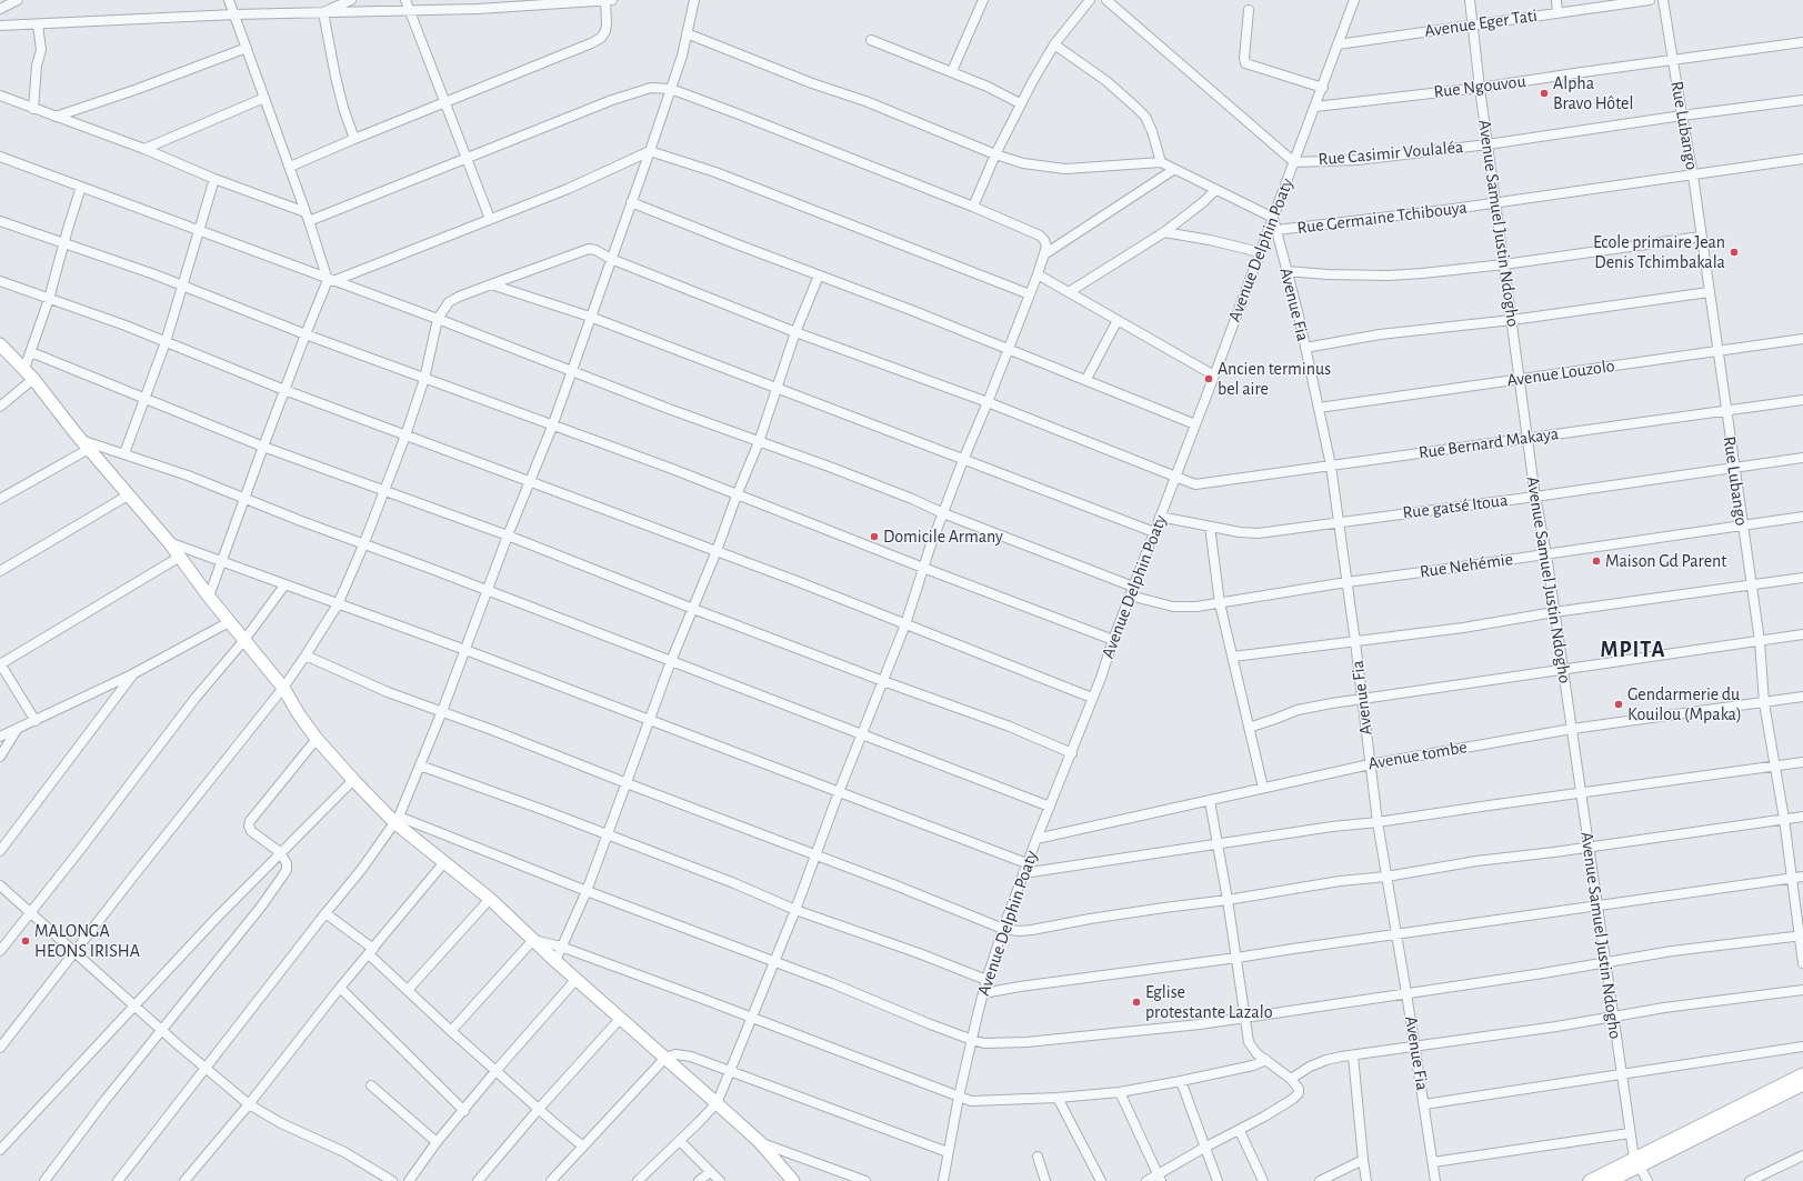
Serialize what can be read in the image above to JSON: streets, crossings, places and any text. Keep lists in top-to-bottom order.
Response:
{
  "streets": {
    "street": [
      "Avenue Eger Tati",
      "Rue Ngouvou",
      "Rue Lubango",
      "Rue Casimir Voulaléa",
      "Rue Germaine Tchibouya",
      "Avenue Samuel Justin Ndogho",
      "Avenue Delphin Poaty",
      "Avenue Fia",
      "Avenue Louzolo",
      "Rue Bernard Makaya",
      "Rue gatsé Itoua",
      "Rue Nehémie",
      "Avenue tombe"
    ]
  },
  "crossings": [
    ["Avenue Eger Tati", "Avenue Samuel Justin Ndogho"],
    ["Avenue Eger Tati", "Avenue Delphin Poaty"],
    ["Rue Ngouvou", "Rue Lubango"],
    ["Rue Ngouvou", "Avenue Samuel Justin Ndogho"],
    ["Rue Ngouvou", "Avenue Delphin Poaty"],
    ["Rue Lubango", "Rue Casimir Voulaléa"],
    ["Rue Lubango", "Rue Germaine Tchibouya"],
    ["Rue Lubango", "Avenue Louzolo"],
    ["Rue Lubango", "Rue Bernard Makaya"],
    ["Rue Lubango", "Rue gatsé Itoua"],
    ["Rue Lubango", "Rue Nehémie"],
    ["Rue Lubango", "Avenue tombe"],
    ["Rue Casimir Voulaléa", "Avenue Samuel Justin Ndogho"],
    ["Rue Casimir Voulaléa", "Avenue Delphin Poaty"],
    ["Rue Germaine Tchibouya", "Avenue Samuel Justin Ndogho"],
    ["Rue Germaine Tchibouya", "Avenue Fia"],
    ["Avenue Samuel Justin Ndogho", "Avenue Louzolo"],
    ["Avenue Samuel Justin Ndogho", "Rue Bernard Makaya"],
    ["Avenue Samuel Justin Ndogho", "Rue gatsé Itoua"],
    ["Avenue Samuel Justin Ndogho", "Rue Nehémie"],
    ["Avenue Samuel Justin Ndogho", "Avenue tombe"],
    ["Avenue Delphin Poaty", "Avenue Fia"],
    ["Avenue Delphin Poaty", "Rue Bernard Makaya"],
    ["Avenue Delphin Poaty", "Rue gatsé Itoua"],
    ["Avenue Delphin Poaty", "Rue Nehémie"],
    ["Avenue Delphin Poaty", "Avenue tombe"],
    ["Avenue Fia", "Avenue Louzolo"],
    ["Avenue Fia", "Rue Bernard Makaya"],
    ["Avenue Fia", "Rue gatsé Itoua"],
    ["Avenue Fia", "Rue Nehémie"],
    ["Avenue Fia", "Avenue tombe"]
  ],
  "districts": ["MPITA"],
  "places": [
    "Alpha Bravo Hôtel",
    "Ecole primaire Jean Denis Tchimbakala",
    "Ancien terminus bel aire",
    "Domicile Armany",
    "Maison Gd Parent",
    "Gendarmerie du Kouilou (Mpaka)",
    "MALONGA HEONS IRISHA",
    "Eglise protestante Lazalo"
  ]
}
